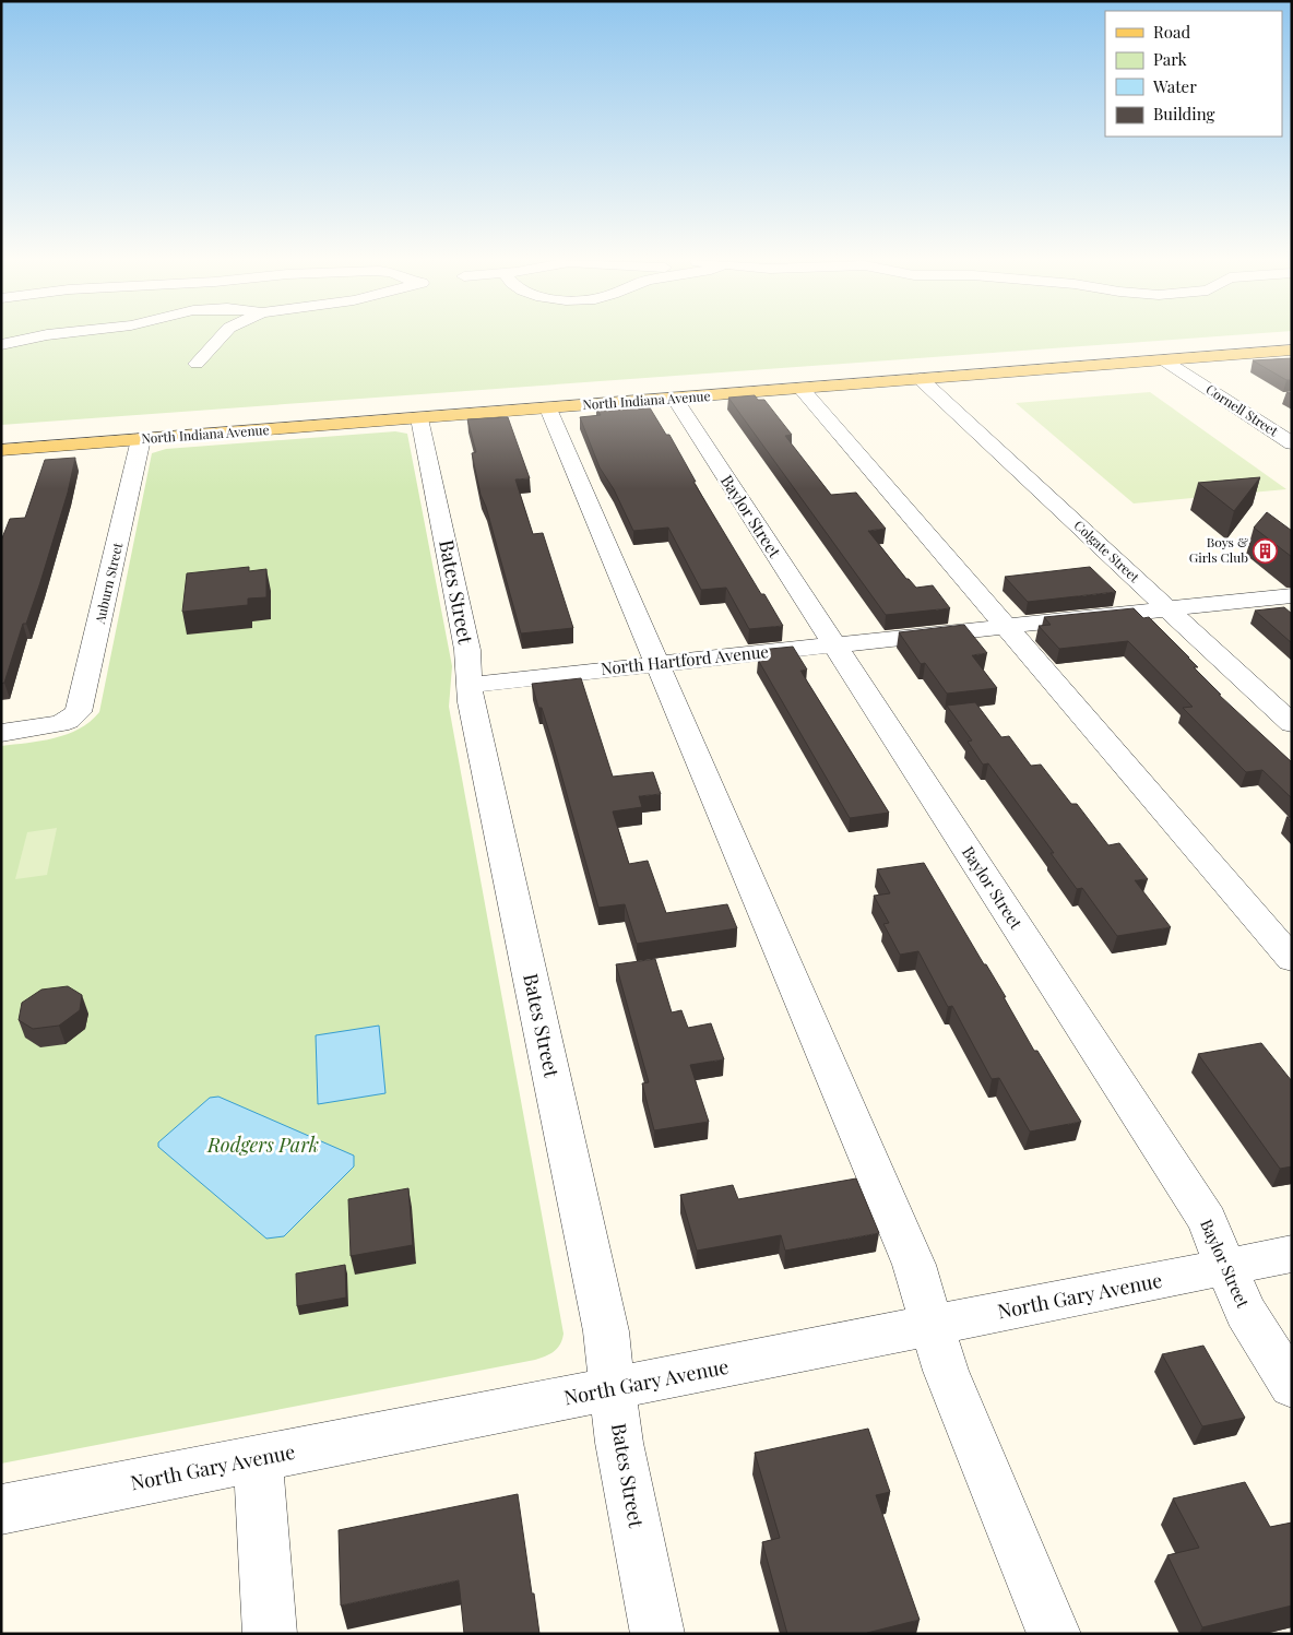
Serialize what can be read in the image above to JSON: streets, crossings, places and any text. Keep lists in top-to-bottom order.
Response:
{
  "streets": {
    "main road": ["North Indiana Avenue"],
    "street": [
      "Cornell Street",
      "Baylor Street",
      "Colgate Street",
      "Auburn Street",
      "Bates Street",
      "North Hartford Avenue",
      "North Gary Avenue"
    ]
  },
  "crossings": [
    ["North Indiana Avenue", "Cornell Street"],
    ["North Indiana Avenue", "Baylor Street"],
    ["North Indiana Avenue", "Colgate Street"],
    ["North Indiana Avenue", "Auburn Street"],
    ["North Indiana Avenue", "Bates Street"],
    ["Baylor Street", "North Hartford Avenue"],
    ["Baylor Street", "North Gary Avenue"],
    ["Colgate Street", "North Hartford Avenue"],
    ["Bates Street", "North Hartford Avenue"],
    ["Bates Street", "North Gary Avenue"]
  ],
  "parks": ["Rodgers Park"],
  "places": {
    "building": ["Boys & Girls Club"]
  },
  "legend": [
    "Road",
    "Park",
    "Water",
    "Building"
  ]
}
